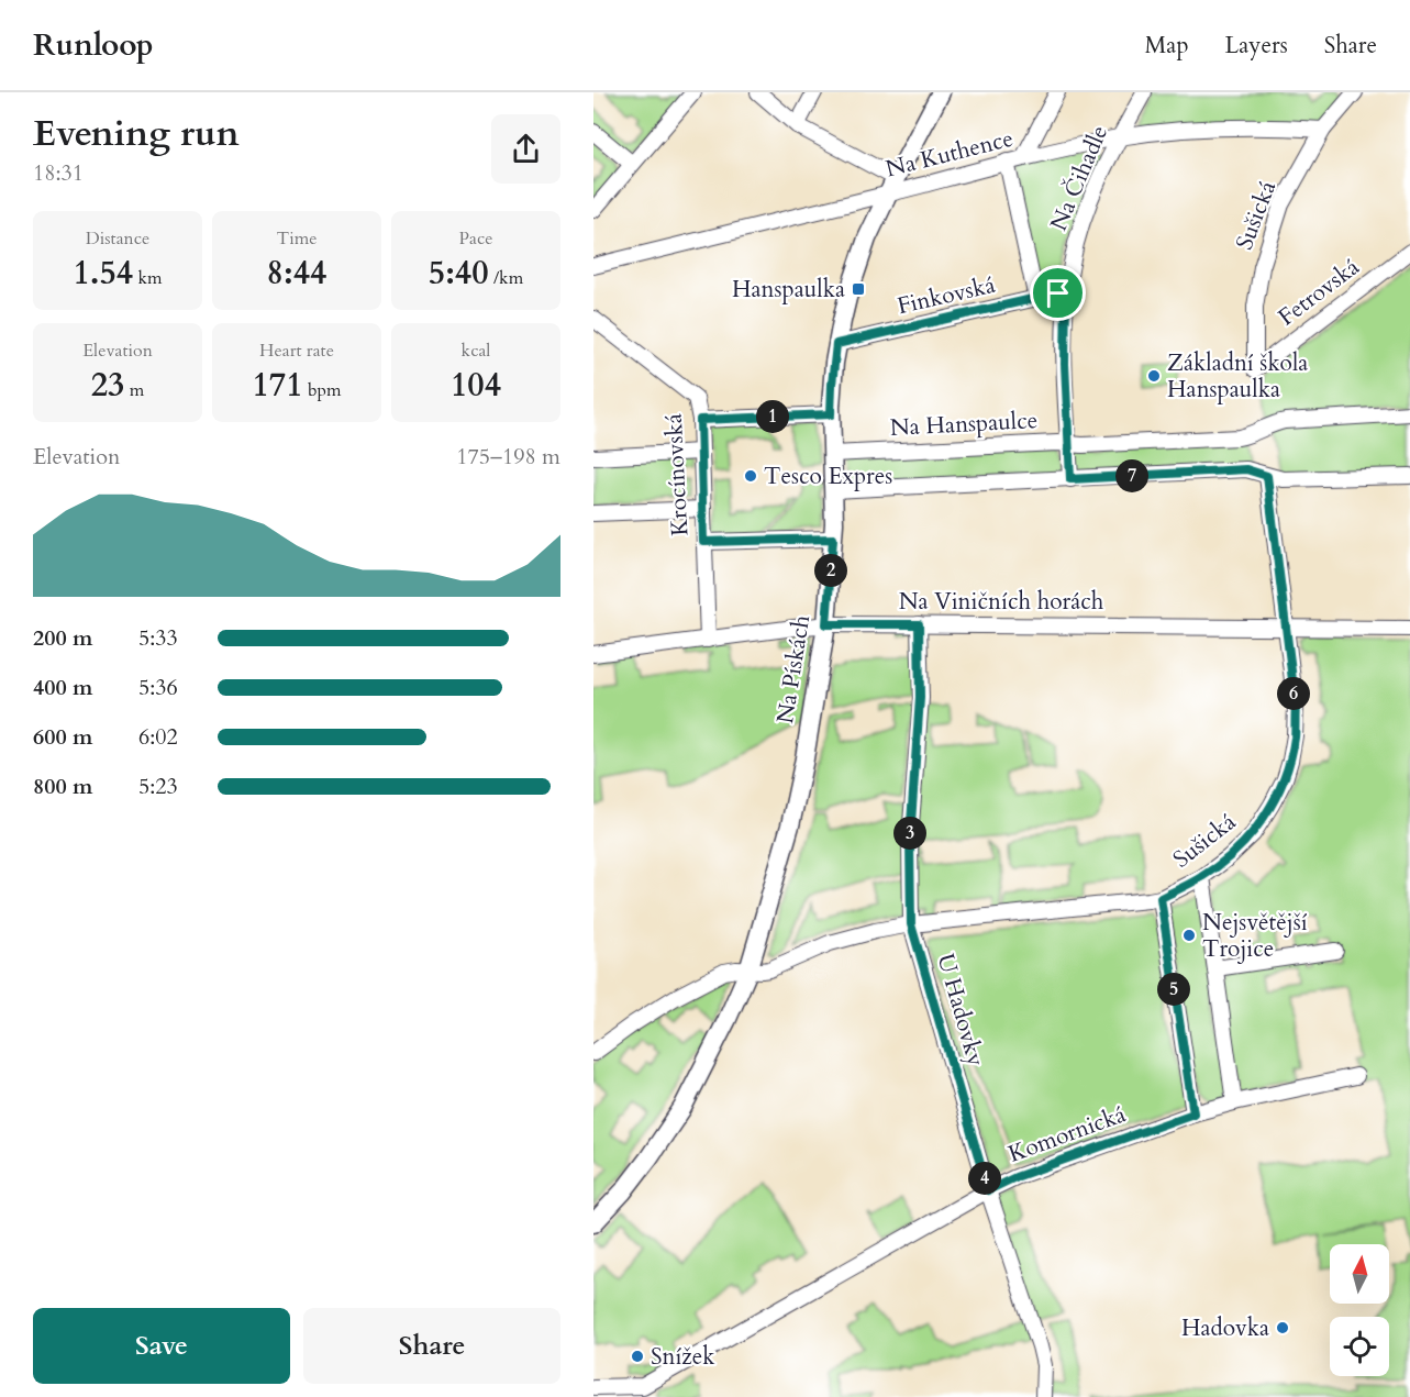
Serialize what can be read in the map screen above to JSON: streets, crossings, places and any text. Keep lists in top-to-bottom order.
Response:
{
  "streets": {
    "street": [
      "Na Kuthence",
      "Na Čihadle",
      "Sušická",
      "Fetrovská",
      "Finkovská",
      "Na Hanspaulce",
      "Krocínovská",
      "Na Viničních horách",
      "Na Pískách",
      "U Hadovky",
      "Komornická"
    ]
  },
  "crossings": [
    ["Na Kuthence", "Na Čihadle"],
    ["Na Kuthence", "Sušická"],
    ["Na Kuthence", "Na Pískách"],
    ["Na Čihadle", "Finkovská"],
    ["Na Čihadle", "Na Hanspaulce"],
    ["Sušická", "Fetrovská"],
    ["Sušická", "Na Viničních horách"],
    ["Sušická", "Na Pískách"],
    ["Sušická", "U Hadovky"],
    ["Finkovská", "Na Pískách"],
    ["Na Hanspaulce", "Na Pískách"],
    ["Krocínovská", "Na Viničních horách"],
    ["Na Viničních horách", "Na Pískách"],
    ["Na Viničních horách", "U Hadovky"],
    ["U Hadovky", "Komornická"]
  ],
  "places": {
    "transit": ["Hanspaulka"],
    "other": [
      "Základní škola Hanspaulka",
      "Tesco Expres",
      "Nejsvětější Trojice",
      "Hadovka",
      "Snížek"
    ]
  },
  "north": "top",
  "page": {
    "header": "Runloop",
    "nav": ["Map", "Layers", "Share"],
    "heading": ["Evening run", "18:31"],
    "stats": [
      ["Distance", "1.54 km"],
      ["Time", "8:44"],
      ["Pace", "5:40 /km"],
      ["Elevation", "23 m"],
      ["Heart rate", "171 bpm"],
      ["kcal", "104"]
    ],
    "pins": [
      "1",
      "7",
      "2",
      "6",
      "3",
      "5",
      "4"
    ],
    "chart": ["Elevation", "175–198 m"],
    "list": [
      {
        "name": "200 m",
        "note": "5:33"
      },
      {
        "name": "400 m",
        "note": "5:36"
      },
      {
        "name": "600 m",
        "note": "6:02"
      },
      {
        "name": "800 m",
        "note": "5:23"
      }
    ],
    "buttons": ["Save", "Share"]
  }
}
